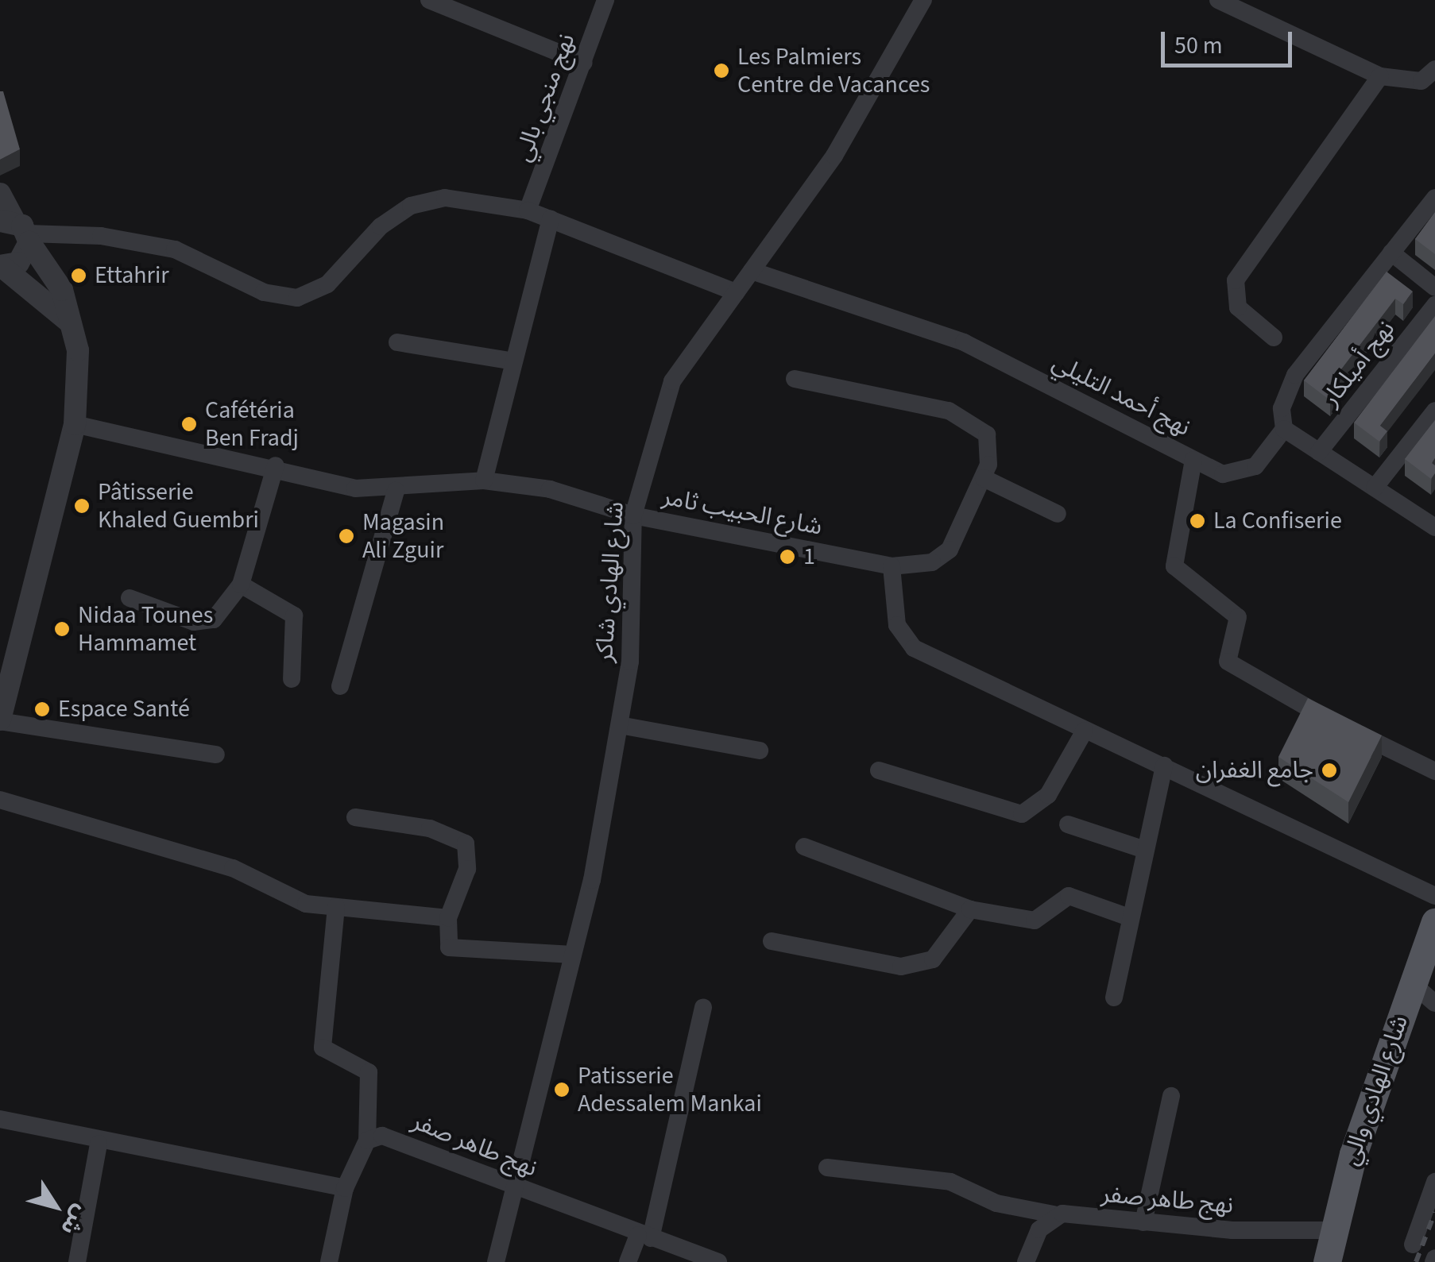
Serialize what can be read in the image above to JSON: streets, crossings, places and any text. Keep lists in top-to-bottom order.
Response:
{
  "streets": {
    "main road": ["شارع الهادي والي"],
    "street": [
      "نهج منجي بالي",
      "نهج أميلكار",
      "نهج أحمد التليلي",
      "شارع الحبيب ثامر",
      "شارع الهادي شاكر",
      "نهج طاهر صفر"
    ]
  },
  "crossings": [
    ["نهج أحمد التليلي", "شارع الهادي شاكر"],
    ["شارع الحبيب ثامر", "شارع الهادي شاكر"],
    ["شارع الهادي شاكر", "نهج طاهر صفر"],
    ["شارع الهادي والي", "نهج طاهر صفر"]
  ],
  "places": [
    "Les Palmiers Centre de Vacances",
    "Ettahrir",
    "Cafétéria Ben Fradj",
    "Pâtisserie Khaled Guembri",
    "La Confiserie",
    "Magasin Ali Zguir",
    "1",
    "Nidaa Tounes Hammamet",
    "Espace Santé",
    "جامع الغفران",
    "Patisserie Adessalem Mankai"
  ],
  "scale_bar": "50 m",
  "north": "bottom right"
}
